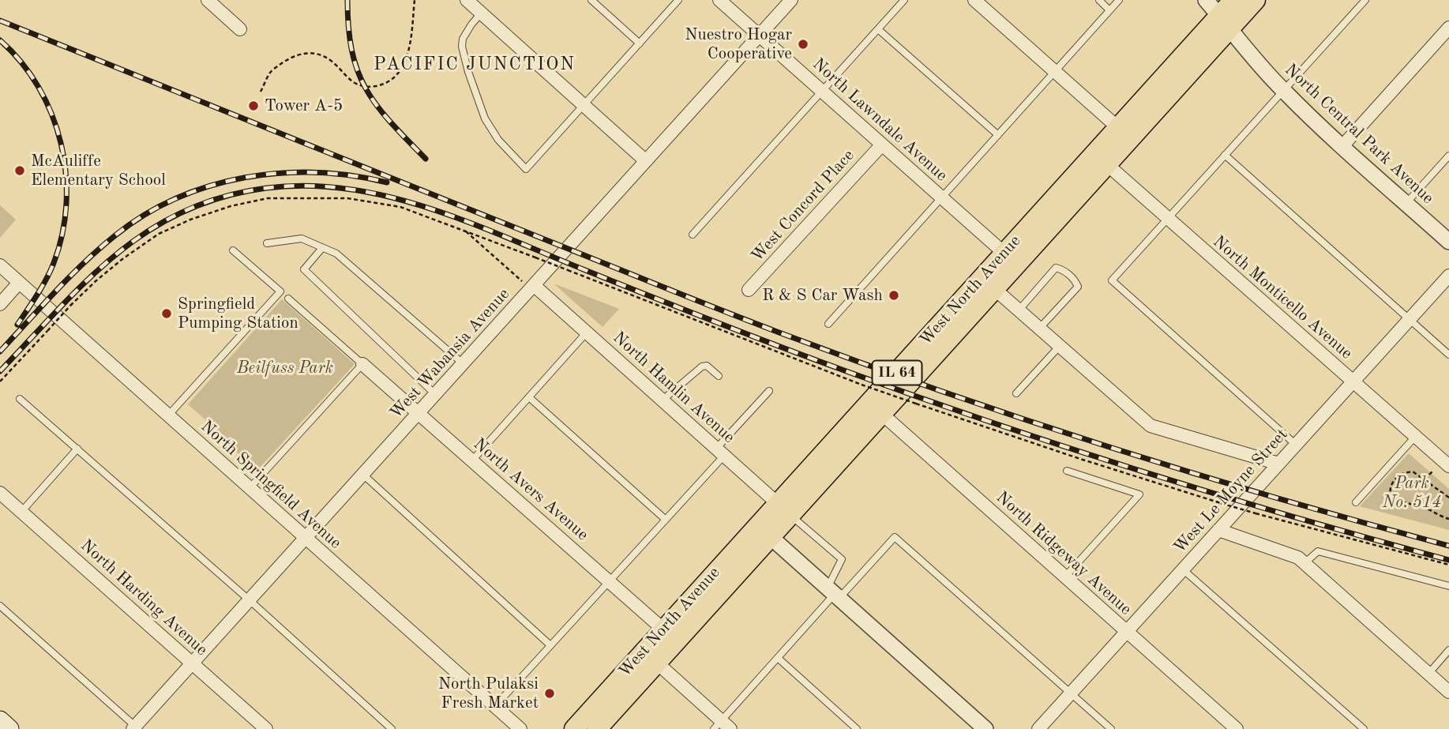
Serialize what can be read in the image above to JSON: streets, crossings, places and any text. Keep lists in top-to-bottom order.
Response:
{
  "streets": {
    "main road": ["West North Avenue", "IL 64"],
    "street": [
      "North Lawndale Avenue",
      "North Central Park Avenue",
      "West Concord Place",
      "North Monticello Avenue",
      "West Wabansia Avenue",
      "North Hamlin Avenue",
      "North Springfield Avenue",
      "North Avers Avenue",
      "West Le Moyne Street",
      "North Ridgeway Avenue",
      "North Harding Avenue"
    ]
  },
  "crossings": [
    ["North Lawndale Avenue", "West Concord Place"],
    ["North Lawndale Avenue", "West North Avenue"],
    ["North Lawndale Avenue", "West Wabansia Avenue"],
    ["North Central Park Avenue", "West North Avenue"],
    ["West North Avenue", "North Monticello Avenue"],
    ["West North Avenue", "North Hamlin Avenue"],
    ["West North Avenue", "North Avers Avenue"],
    ["West North Avenue", "North Ridgeway Avenue"],
    ["North Monticello Avenue", "West Le Moyne Street"],
    ["West Wabansia Avenue", "North Hamlin Avenue"],
    ["West Wabansia Avenue", "North Springfield Avenue"],
    ["West Wabansia Avenue", "North Avers Avenue"],
    ["West Wabansia Avenue", "North Harding Avenue"],
    ["West Le Moyne Street", "North Ridgeway Avenue"]
  ],
  "districts": ["PACIFIC JUNCTION"],
  "parks": ["Beilfuss Park", "Park No. 514"],
  "places": [
    "Nuestro Hogar Cooperative",
    "Tower A-5",
    "McAuliffe Elementary School",
    "R & S Car Wash",
    "Springfield Pumping Station",
    "North Pulaksi Fresh Market"
  ]
}
